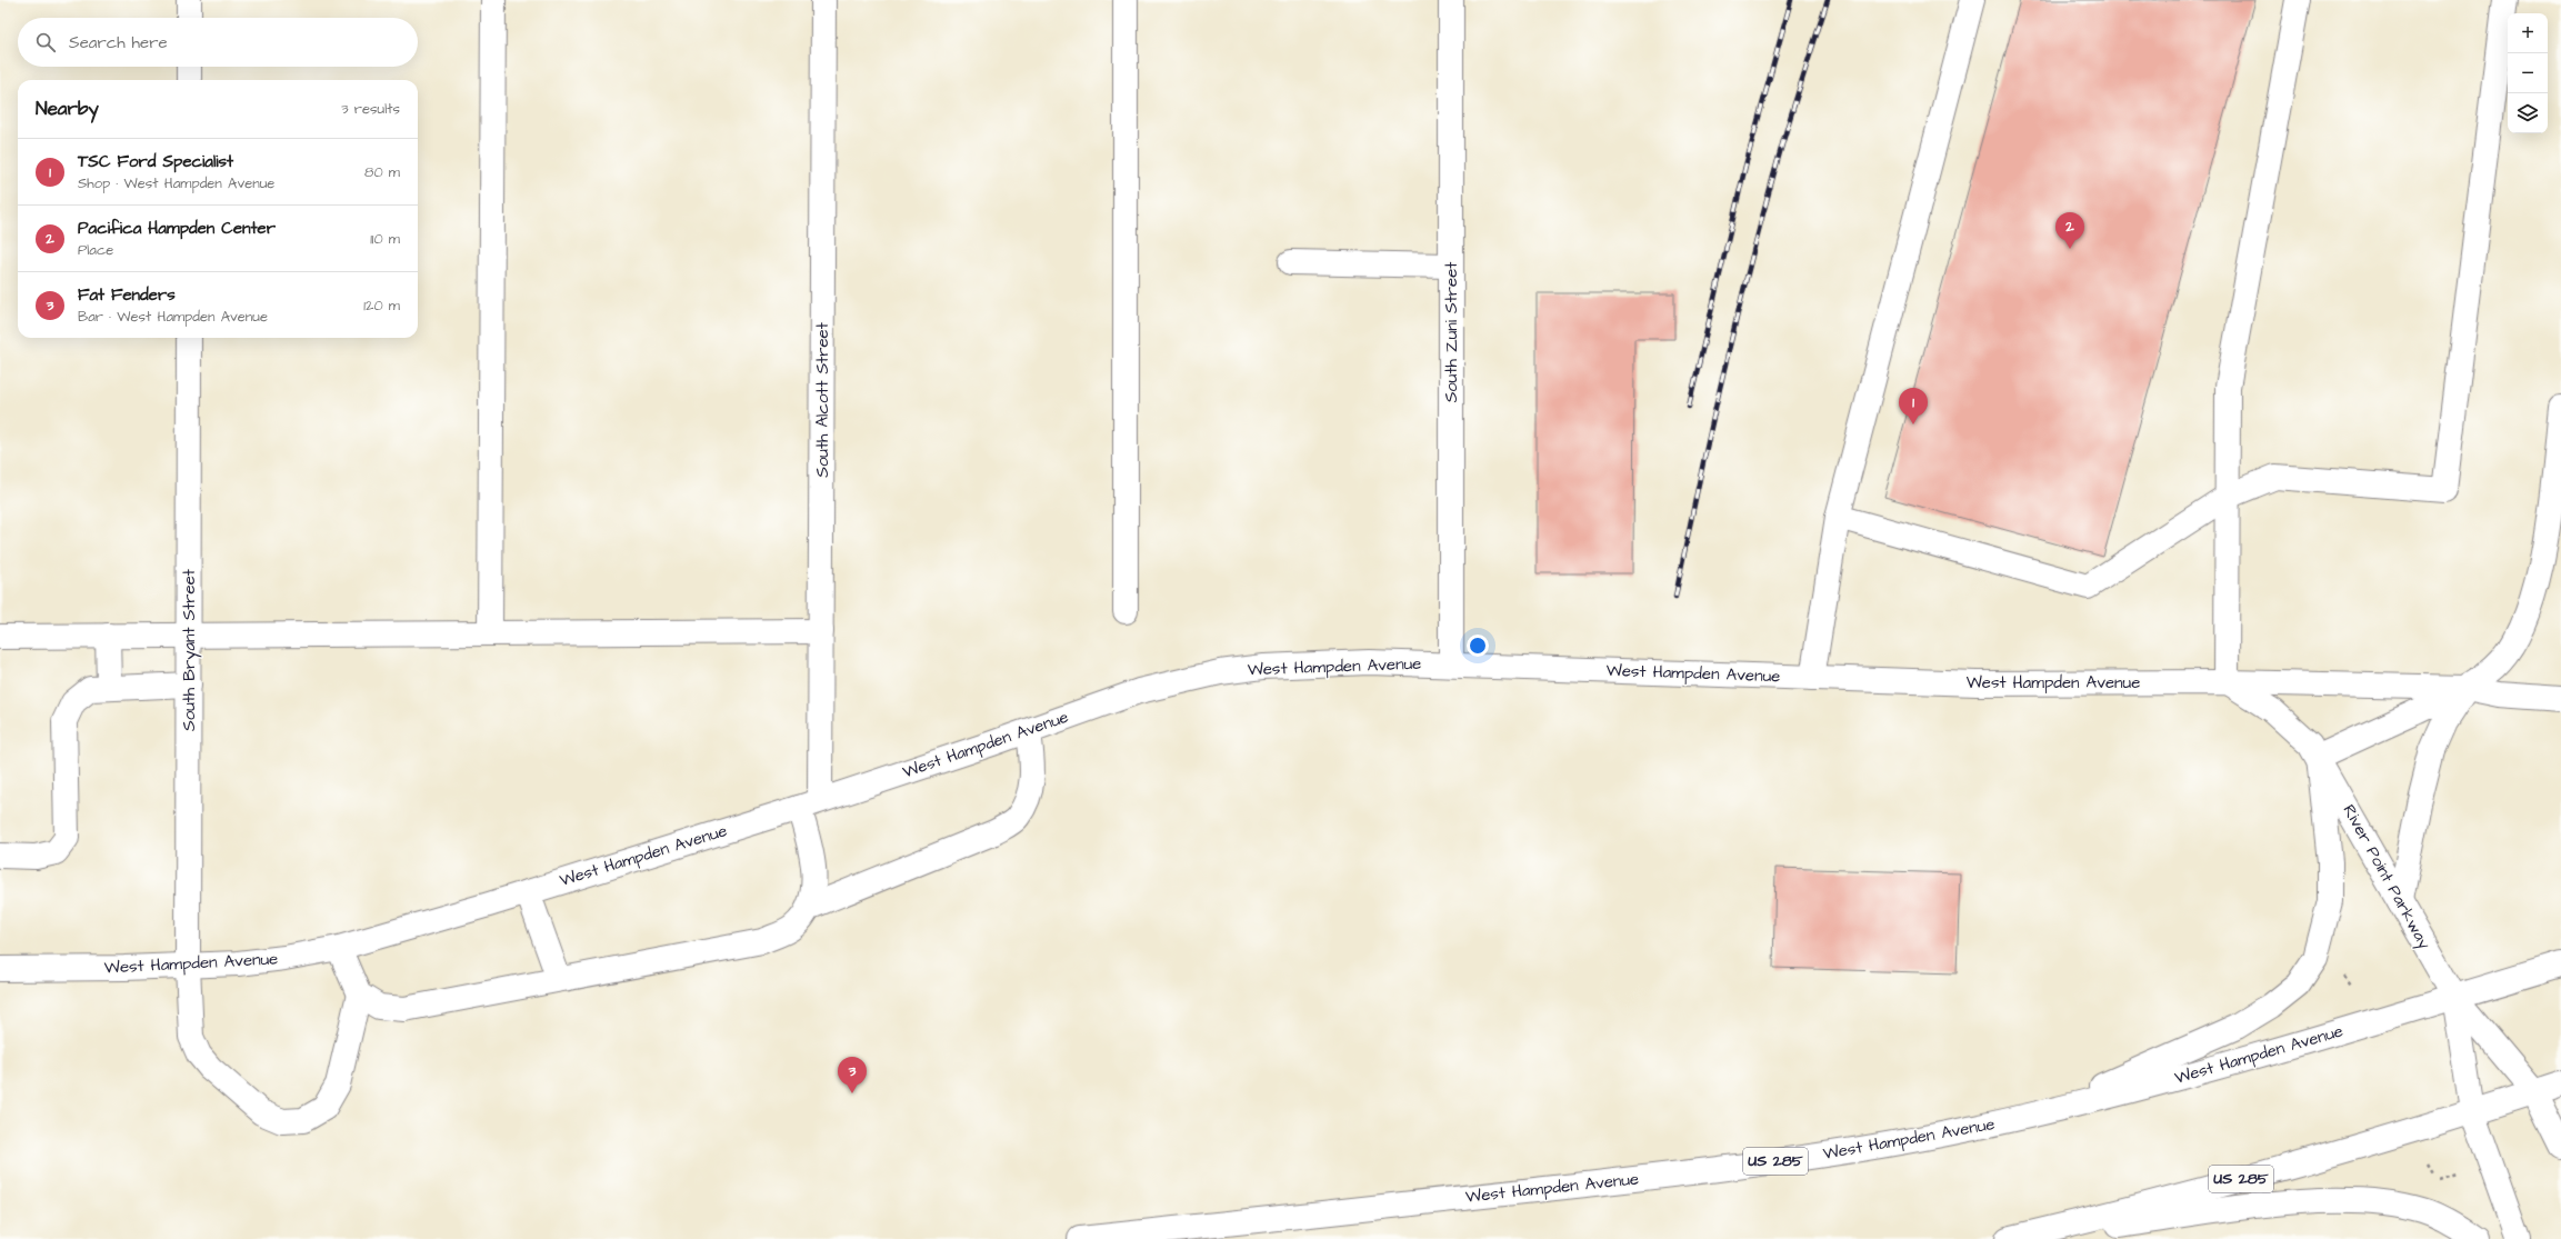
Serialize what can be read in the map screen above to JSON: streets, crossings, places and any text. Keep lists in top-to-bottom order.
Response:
{
  "streets": {
    "main road": [
      "South Zuni Street",
      "South Alcott Street",
      "South Bryant Street",
      "West Hampden Avenue",
      "River Point Parkway",
      "US 285"
    ]
  },
  "crossings": [
    ["South Zuni Street", "West Hampden Avenue"],
    ["South Alcott Street", "West Hampden Avenue"],
    ["South Bryant Street", "West Hampden Avenue"],
    ["West Hampden Avenue", "River Point Parkway"],
    ["River Point Parkway", "US 285"]
  ],
  "page": {
    "map_buttons": ["+", "−"],
    "search": "Search here",
    "heading": ["Nearby", "3 results"],
    "list": [
      {
        "mark": "1",
        "name": "TSC Ford Specialist",
        "note": "Shop · West Hampden Avenue",
        "value": "80 m"
      },
      {
        "mark": "2",
        "name": "Pacifica Hampden Center",
        "note": "Place",
        "value": "110 m"
      },
      {
        "mark": "3",
        "name": "Fat Fenders",
        "note": "Bar · West Hampden Avenue",
        "value": "120 m"
      }
    ],
    "pins": ["2", "1", "3"]
  }
}
